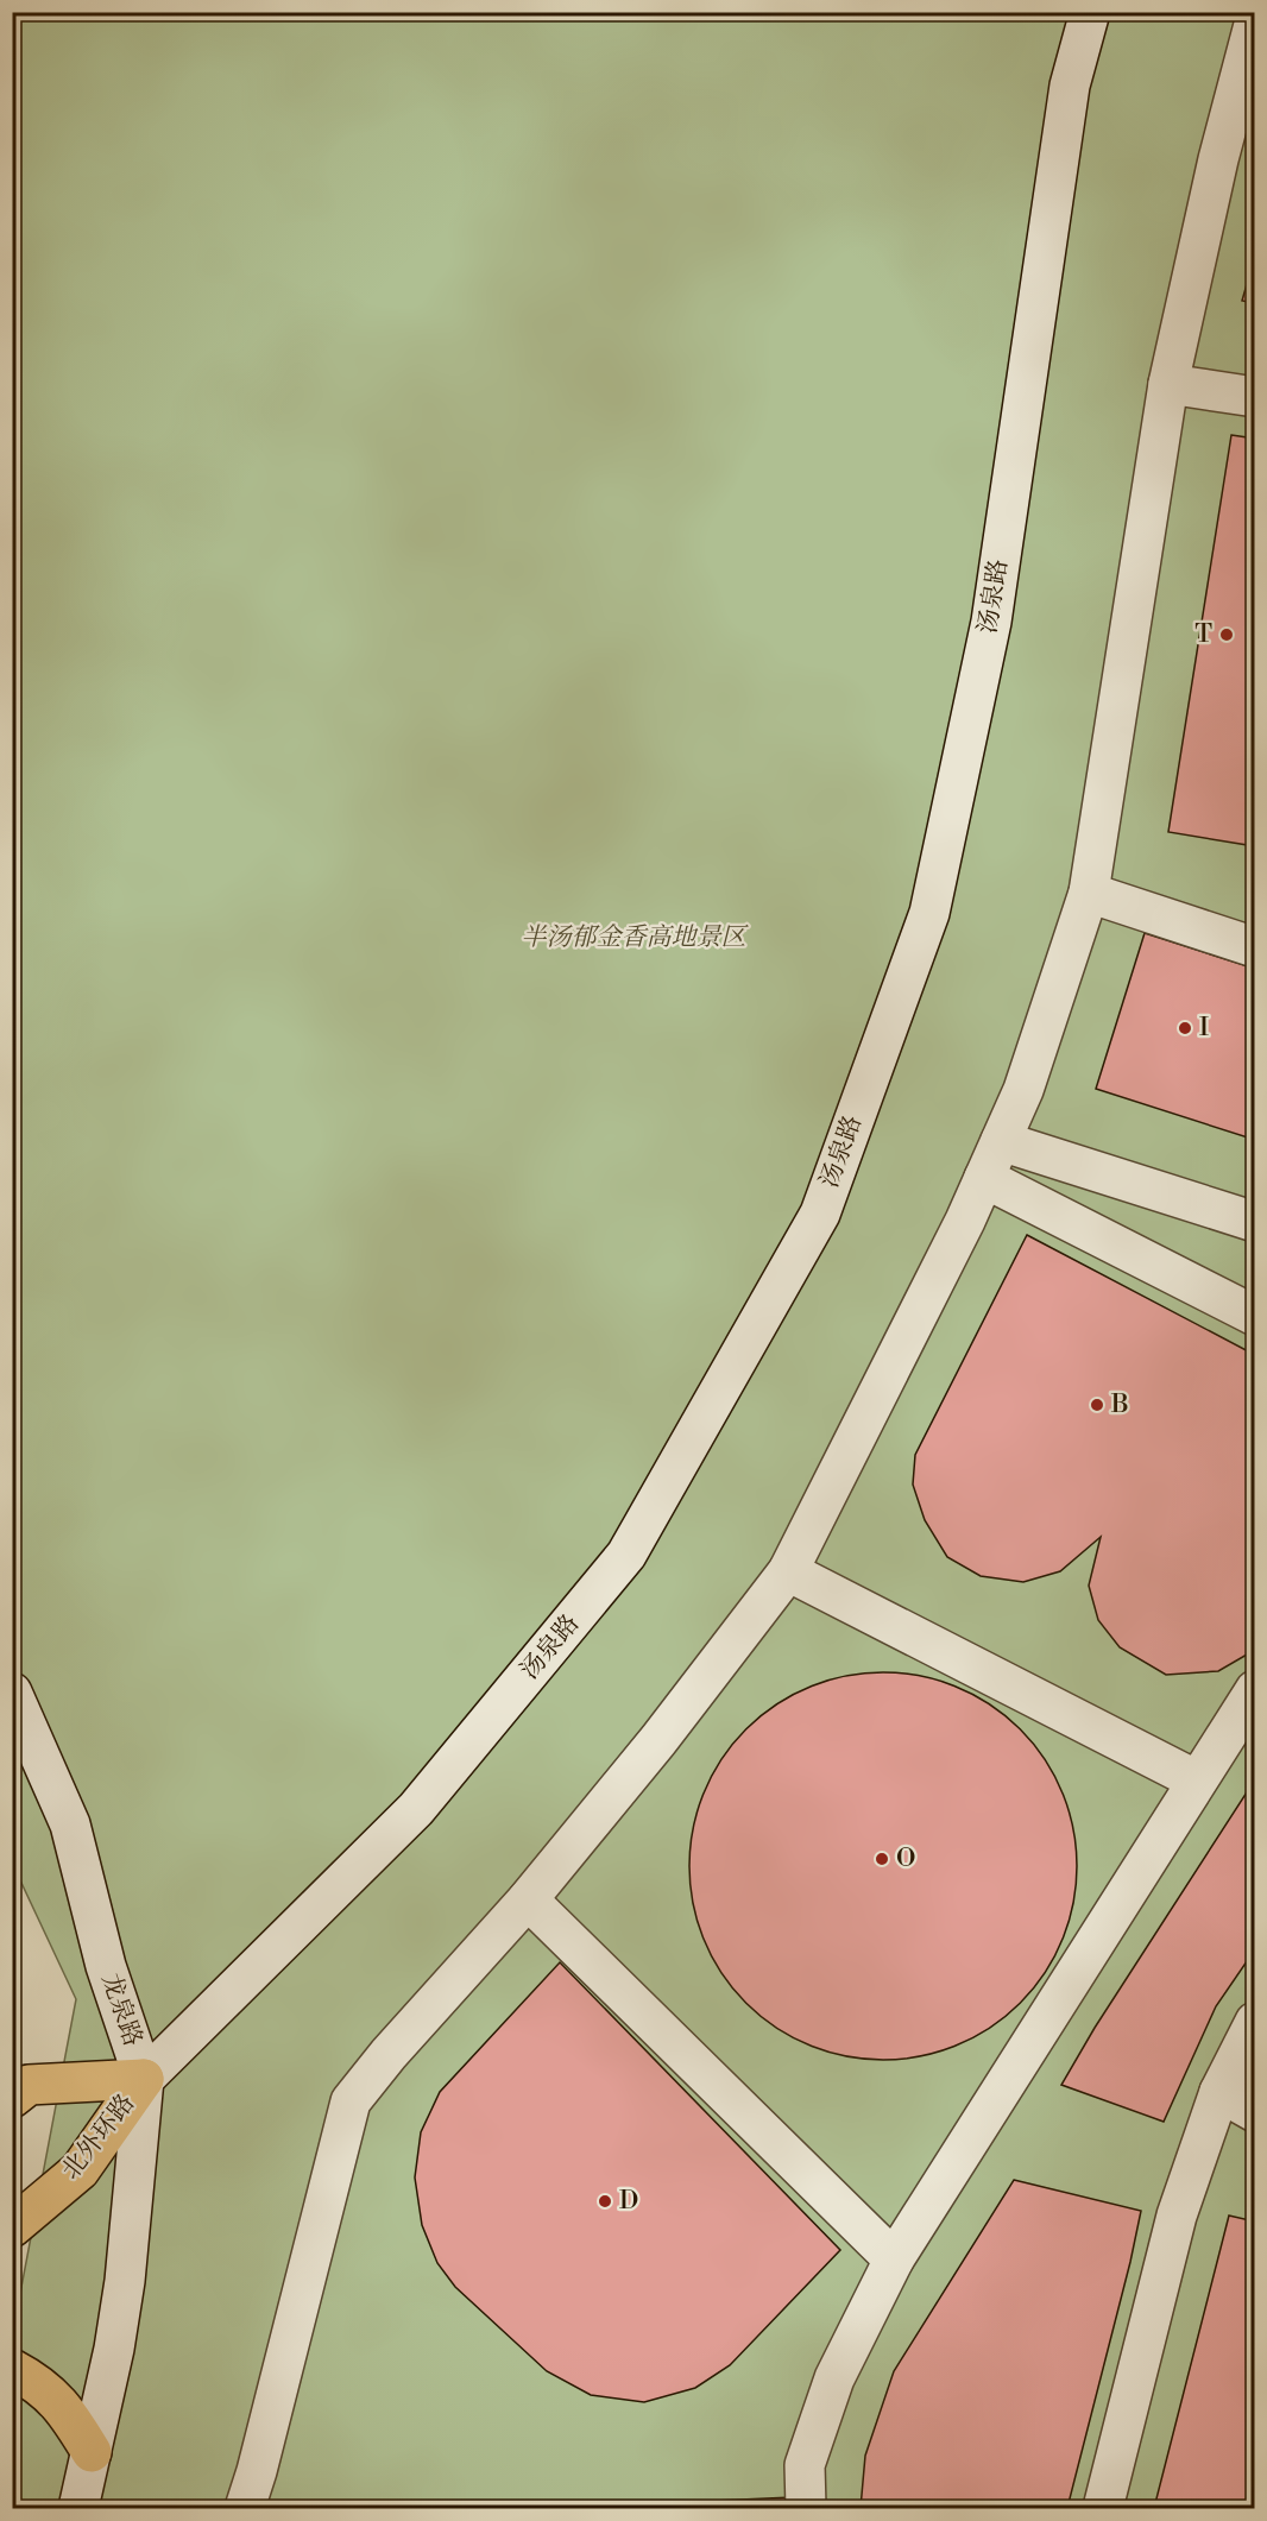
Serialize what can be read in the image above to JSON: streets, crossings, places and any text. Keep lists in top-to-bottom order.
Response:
{
  "streets": {
    "main road": ["北外环路"],
    "street": ["汤泉路", "龙泉路"]
  },
  "crossings": [
    ["汤泉路", "龙泉路"],
    ["汤泉路", "北外环路"],
    ["龙泉路", "北外环路"]
  ],
  "parks": ["半汤郁金香高地景区"],
  "places": [
    "T",
    "I",
    "B",
    "O",
    "D"
  ]
}
